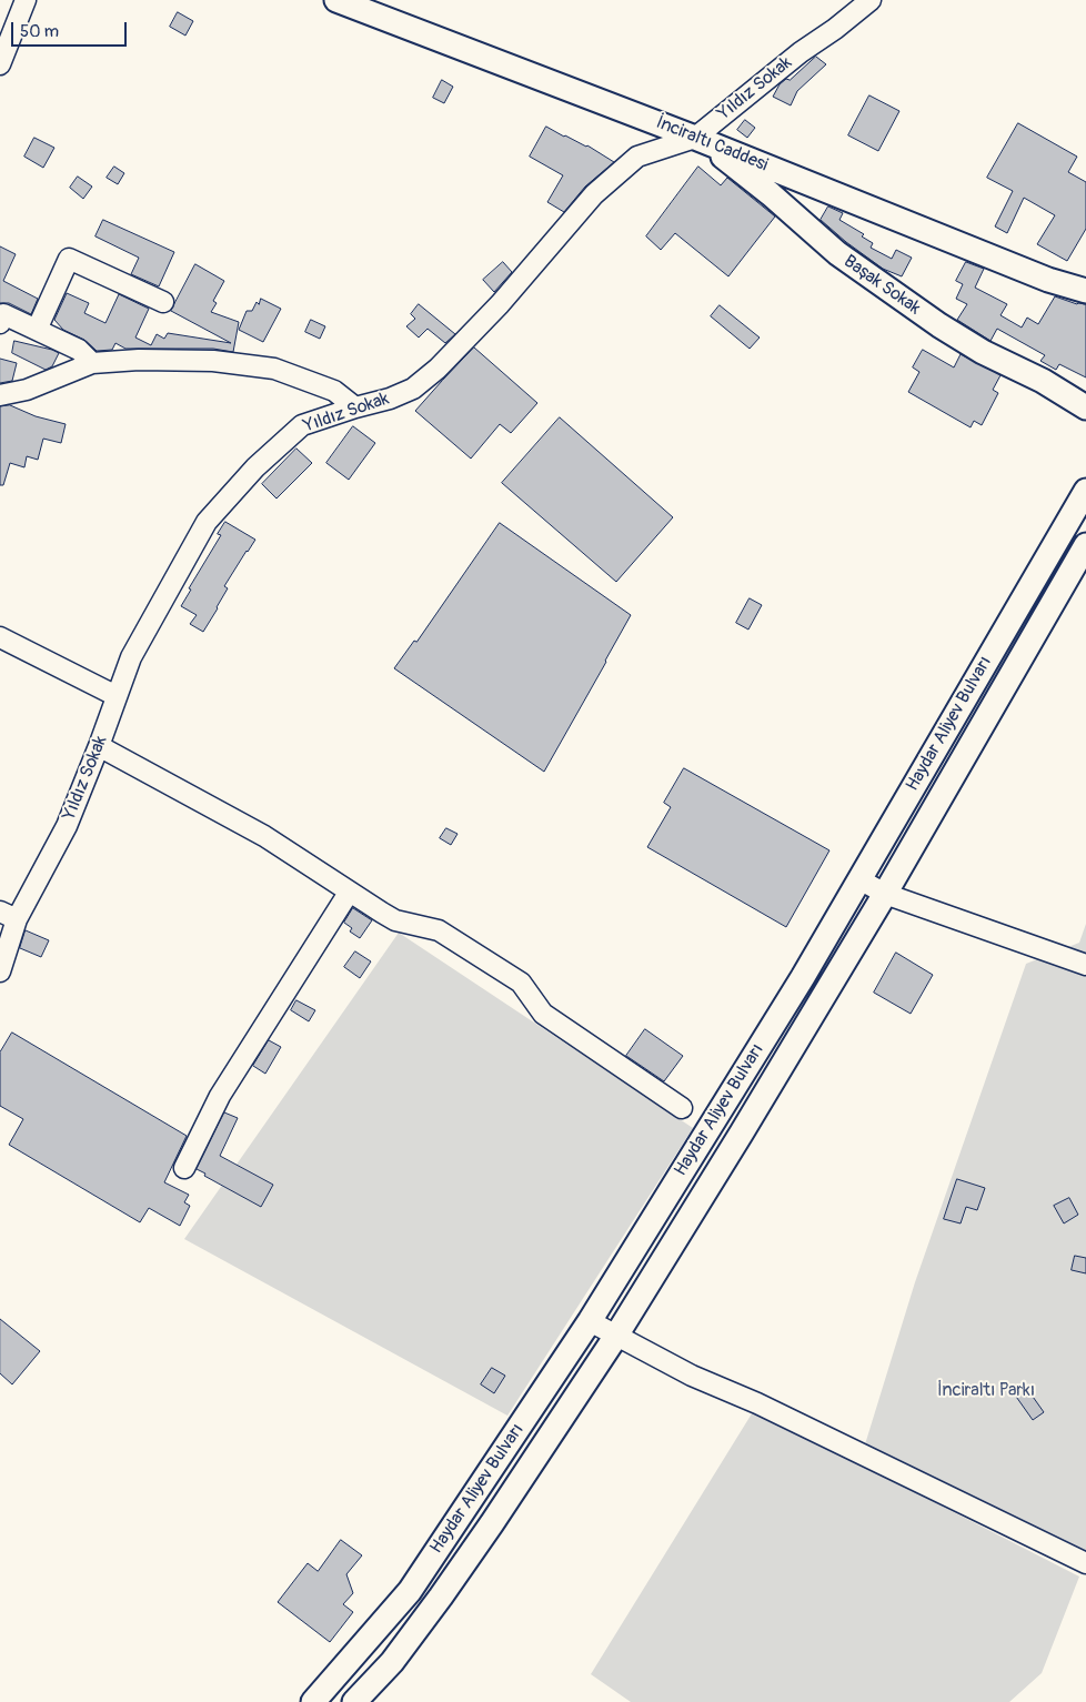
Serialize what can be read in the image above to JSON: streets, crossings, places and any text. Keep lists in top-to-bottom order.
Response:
{
  "streets": {
    "main road": ["İnciraltı Caddesi", "Başak Sokak", "Haydar Aliyev Bulvarı"],
    "street": ["Yıldız Sokak"]
  },
  "crossings": [
    ["Yıldız Sokak", "İnciraltı Caddesi"],
    ["Yıldız Sokak", "Başak Sokak"],
    ["İnciraltı Caddesi", "Başak Sokak"]
  ],
  "parks": ["İnciraltı Parkı"],
  "scale_bar": "50 m"
}
